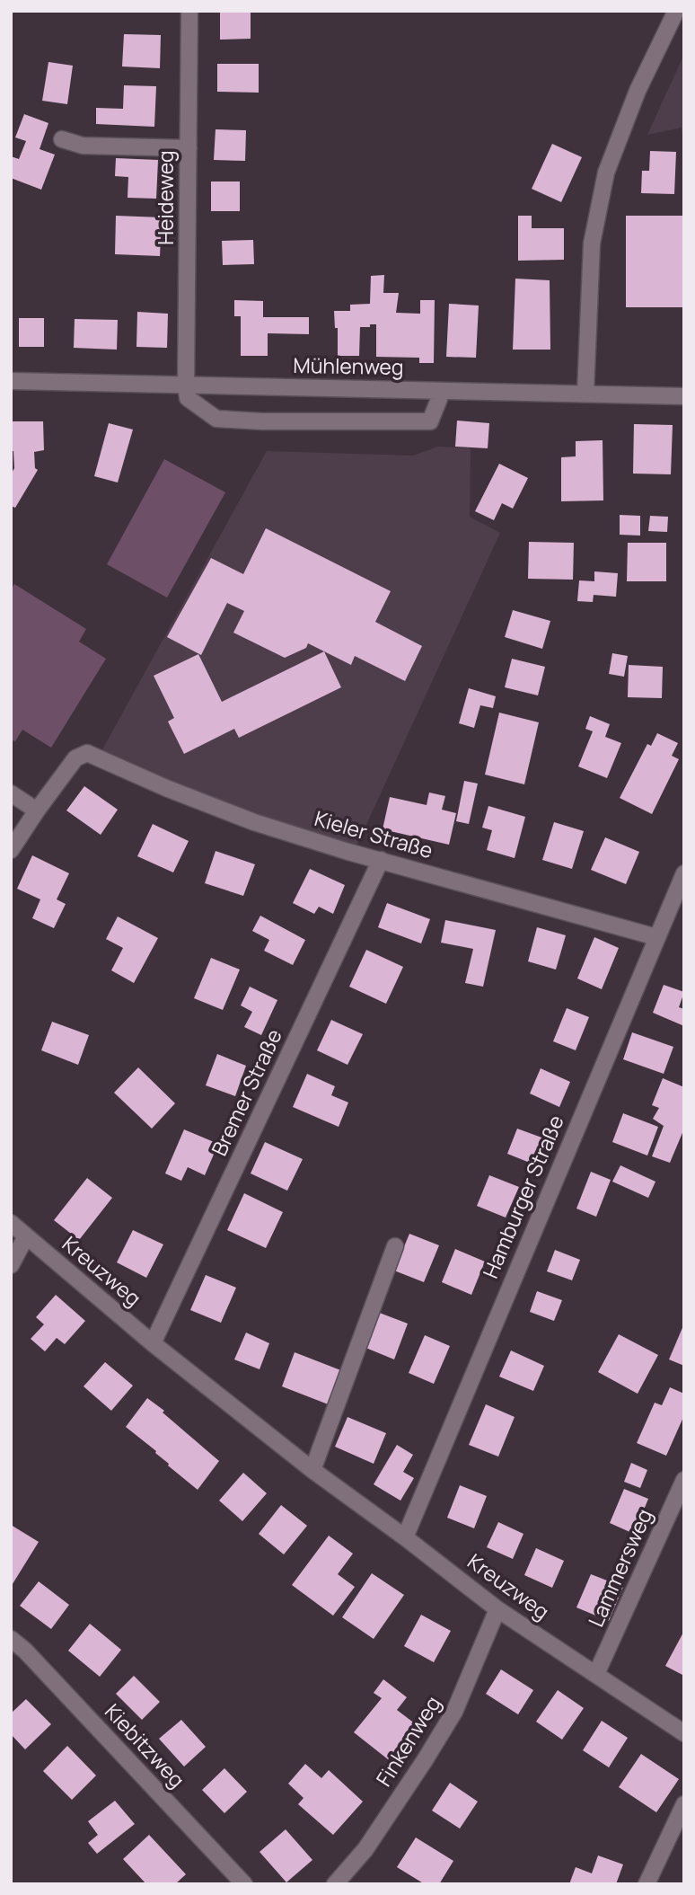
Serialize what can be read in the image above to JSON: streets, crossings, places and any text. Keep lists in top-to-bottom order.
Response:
{
  "streets": {
    "street": [
      "Heideweg",
      "Mühlenweg",
      "Kieler Straße",
      "Bremer Straße",
      "Hamburger Straße",
      "Kreuzweg",
      "Lammersweg",
      "Finkenweg",
      "Kiebitzweg"
    ]
  },
  "crossings": [
    ["Heideweg", "Mühlenweg"],
    ["Kieler Straße", "Bremer Straße"],
    ["Kieler Straße", "Hamburger Straße"],
    ["Bremer Straße", "Kreuzweg"],
    ["Hamburger Straße", "Kreuzweg"],
    ["Kreuzweg", "Lammersweg"],
    ["Kreuzweg", "Finkenweg"]
  ]
}
